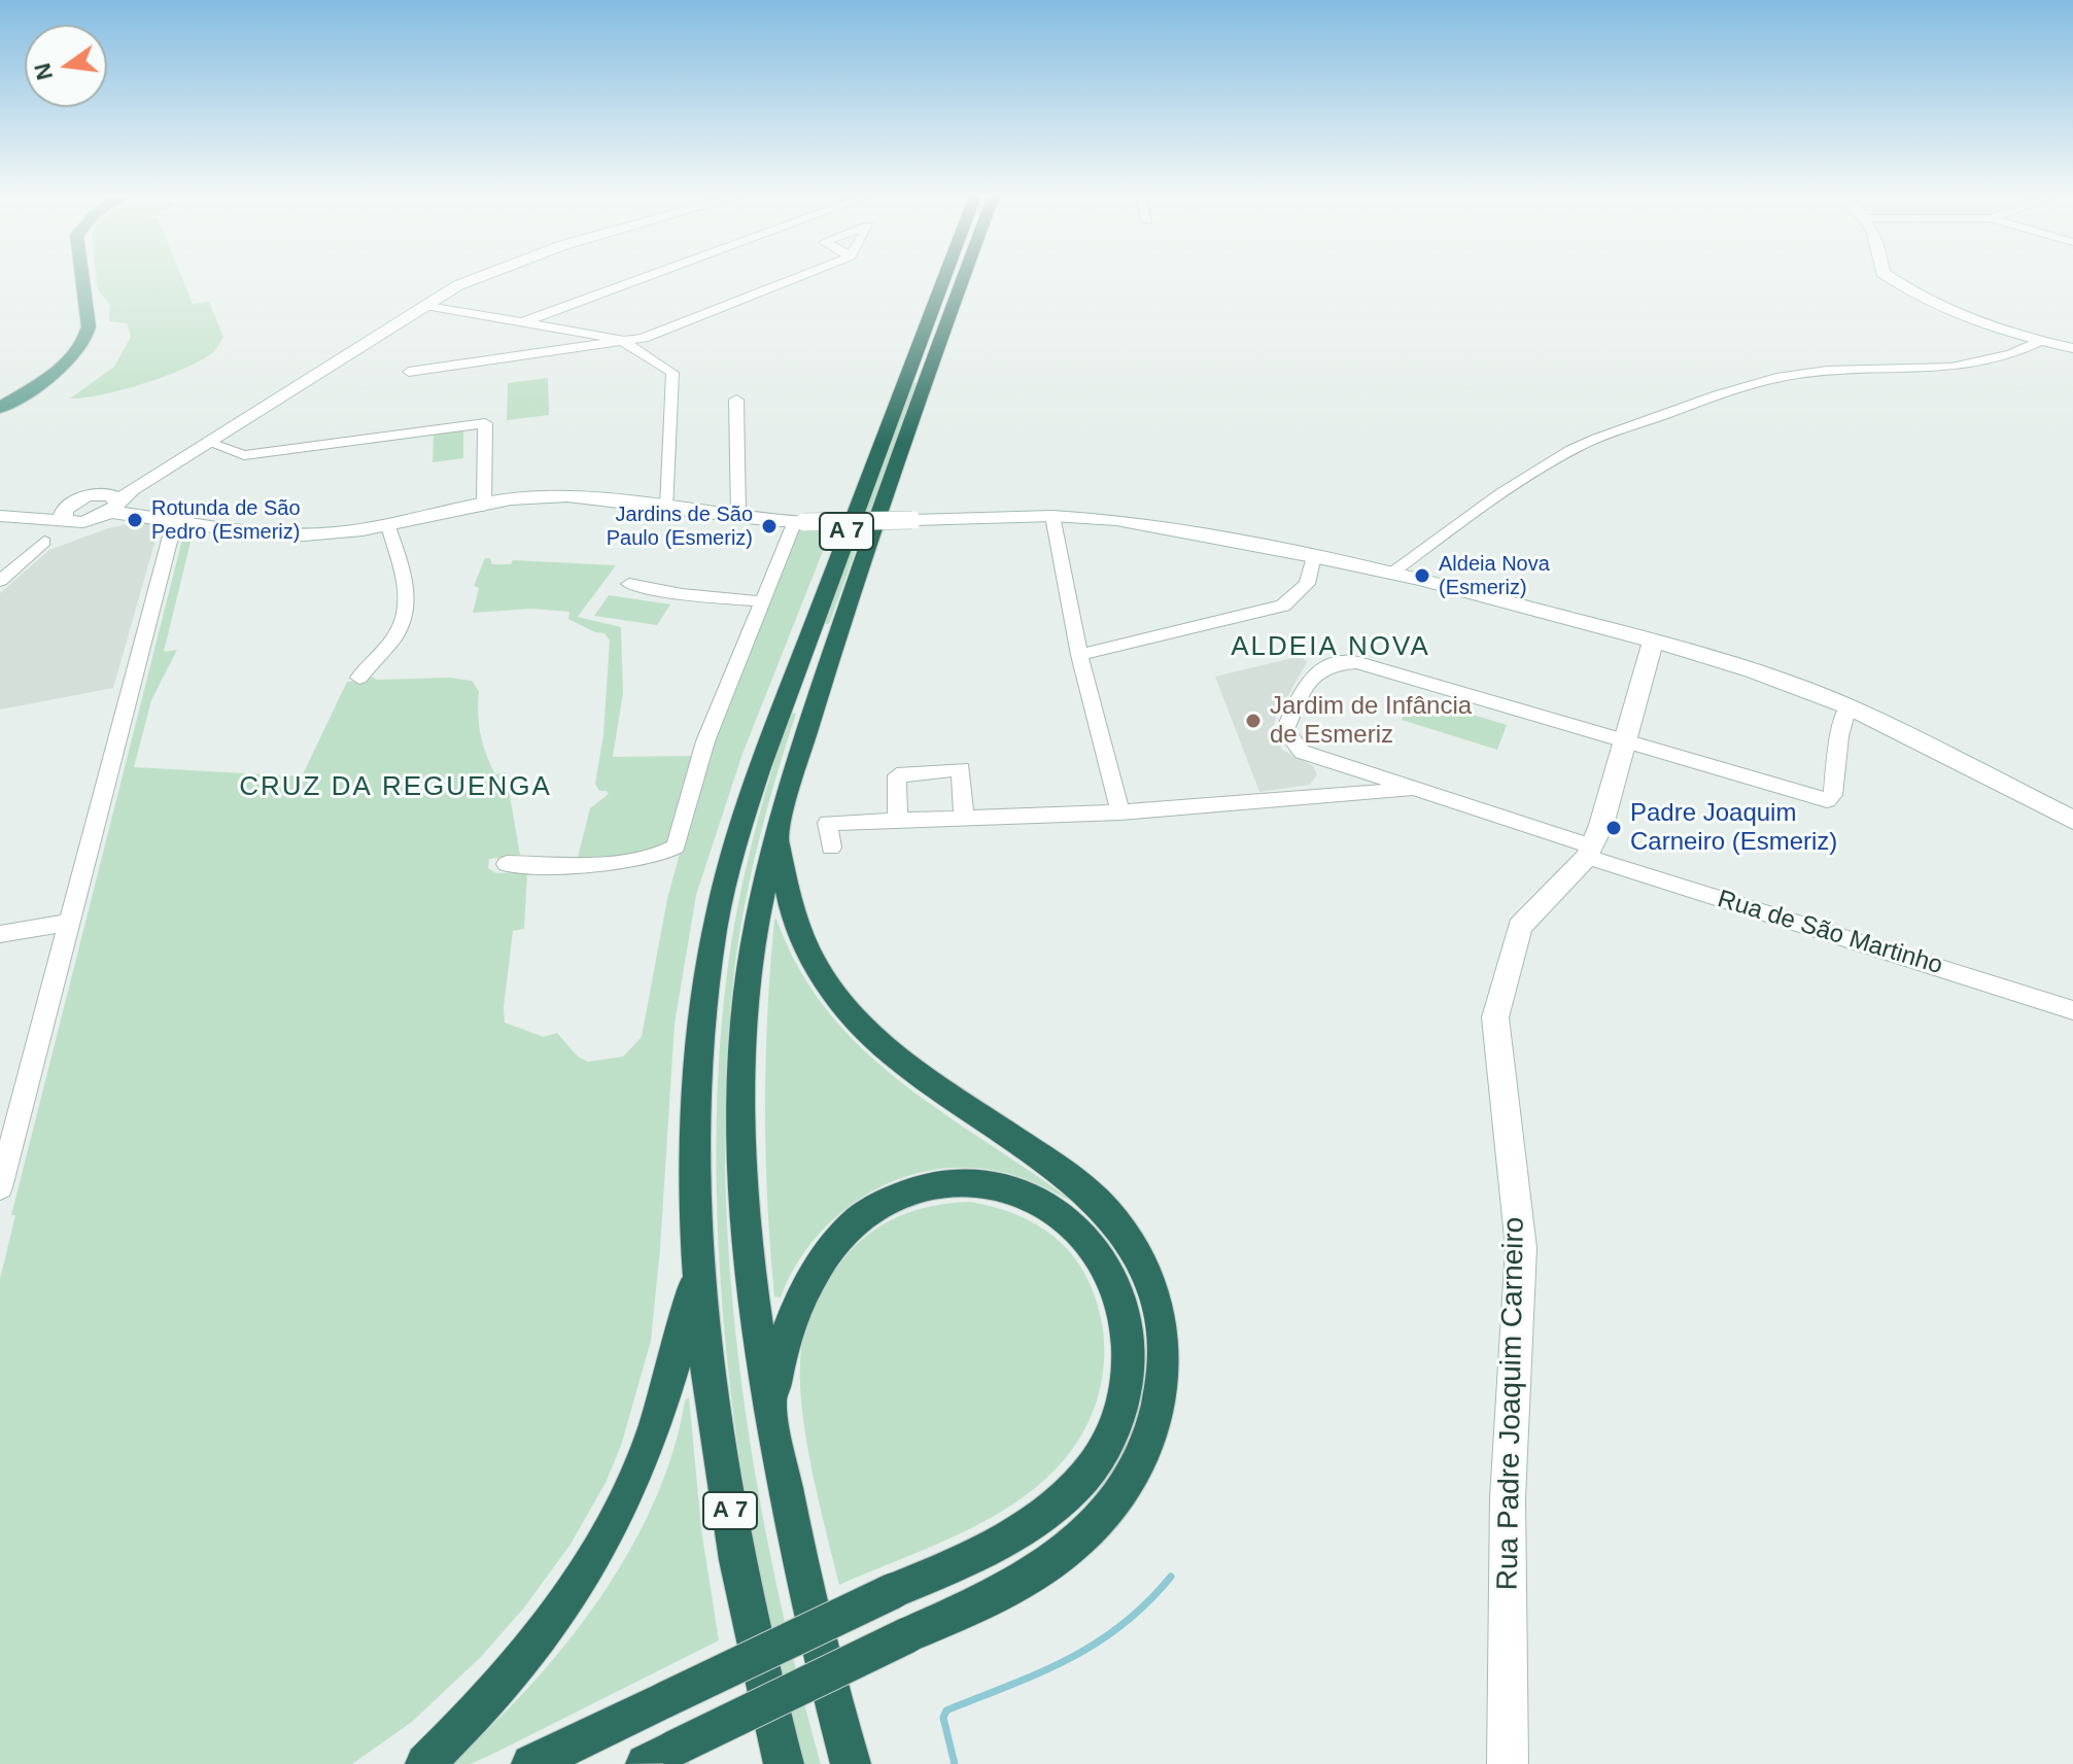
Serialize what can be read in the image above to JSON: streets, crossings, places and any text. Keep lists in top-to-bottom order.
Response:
{
  "streets": {
    "highway": ["A 7"],
    "street": ["Rua de São Martinho", "Rua Padre Joaquim Carneiro"]
  },
  "crossings": [
    ["Rua de São Martinho", "Rua Padre Joaquim Carneiro"]
  ],
  "districts": ["ALDEIA NOVA", "CRUZ DA REGUENGA"],
  "places": [
    "Rotunda de São Pedro (Esmeriz)",
    "Jardins de São Paulo (Esmeriz)",
    "Aldeia Nova (Esmeriz)",
    "Jardim de Infância de Esmeriz",
    "Padre Joaquim Carneiro (Esmeriz)"
  ],
  "north": "left"
}
